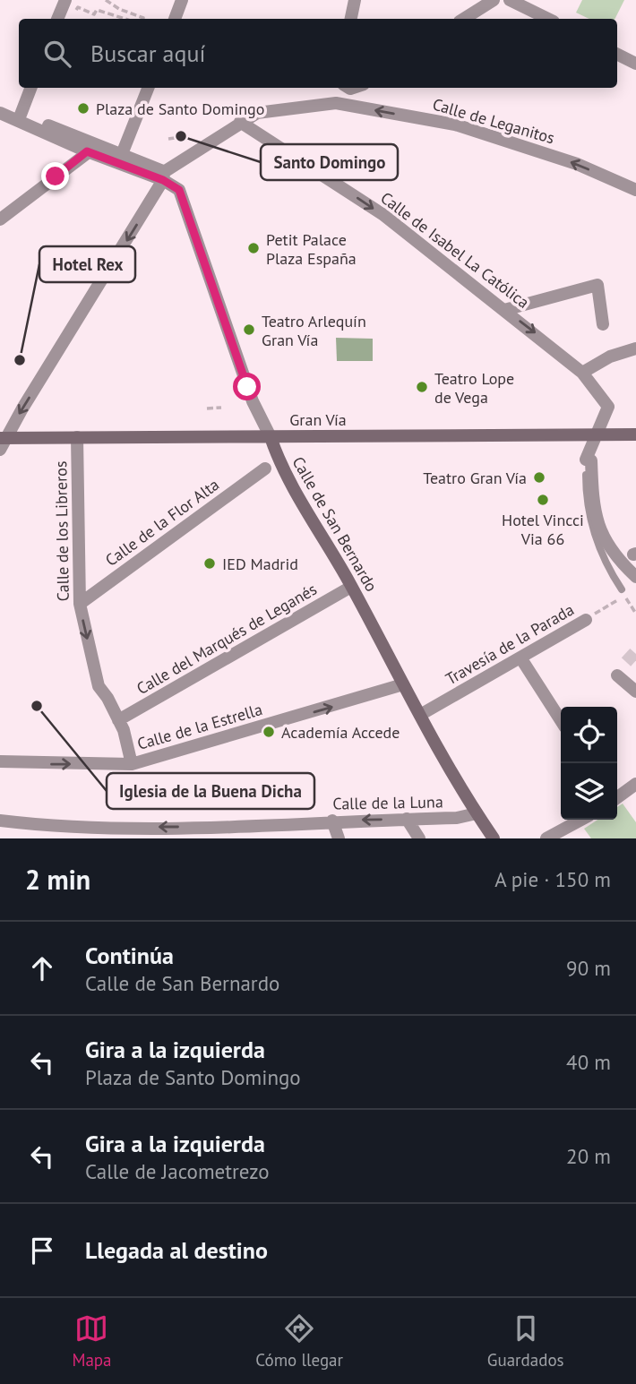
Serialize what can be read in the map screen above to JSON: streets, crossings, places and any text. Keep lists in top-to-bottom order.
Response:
{
  "streets": {
    "street": [
      "Calle de Leganitos",
      "Calle de Isabel La Católica",
      "Gran Vía",
      "Calle de la Flor Alta",
      "Calle de San Bernardo",
      "Calle de los Libreros",
      "Calle del Marqués de Leganés",
      "Travesía de la Parada",
      "Calle de la Estrella",
      "Calle de la Luna"
    ]
  },
  "crossings": [
    ["Calle de Isabel La Católica", "Gran Vía"],
    ["Gran Vía", "Calle de San Bernardo"],
    ["Gran Vía", "Calle de los Libreros"],
    ["Calle de la Flor Alta", "Calle de los Libreros"],
    ["Calle de San Bernardo", "Calle del Marqués de Leganés"],
    ["Calle de San Bernardo", "Travesía de la Parada"],
    ["Calle de San Bernardo", "Calle de la Estrella"],
    ["Calle de San Bernardo", "Calle de la Luna"],
    ["Calle de los Libreros", "Calle del Marqués de Leganés"],
    ["Calle de los Libreros", "Calle de la Estrella"]
  ],
  "one_way": [
    "Calle de Leganitos",
    "Calle de Isabel La Católica",
    "Calle de los Libreros",
    "Calle de la Estrella",
    "Calle de la Luna"
  ],
  "places": [
    "Plaza de Santo Domingo",
    "Santo Domingo",
    "Petit Palace Plaza España",
    "Teatro Arlequín Gran Vía",
    "Hotel Rex",
    "Teatro Lope de Vega",
    "Teatro Gran Vía",
    "Hotel Vincci Via 66",
    "IED Madrid",
    "Iglesia de la Buena Dicha",
    "Academía Accede"
  ],
  "page": {
    "search": "Buscar aquí",
    "heading": ["2 min", "A pie · 150 m"],
    "list": [
      ["Continúa", "Calle de San Bernardo", "90 m"],
      ["Gira a la izquierda", "Plaza de Santo Domingo", "40 m"],
      ["Gira a la izquierda", "Calle de Jacometrezo", "20 m"],
      "Llegada al destino"
    ],
    "nav": ["Mapa", "Cómo llegar", "Guardados"]
  }
}
